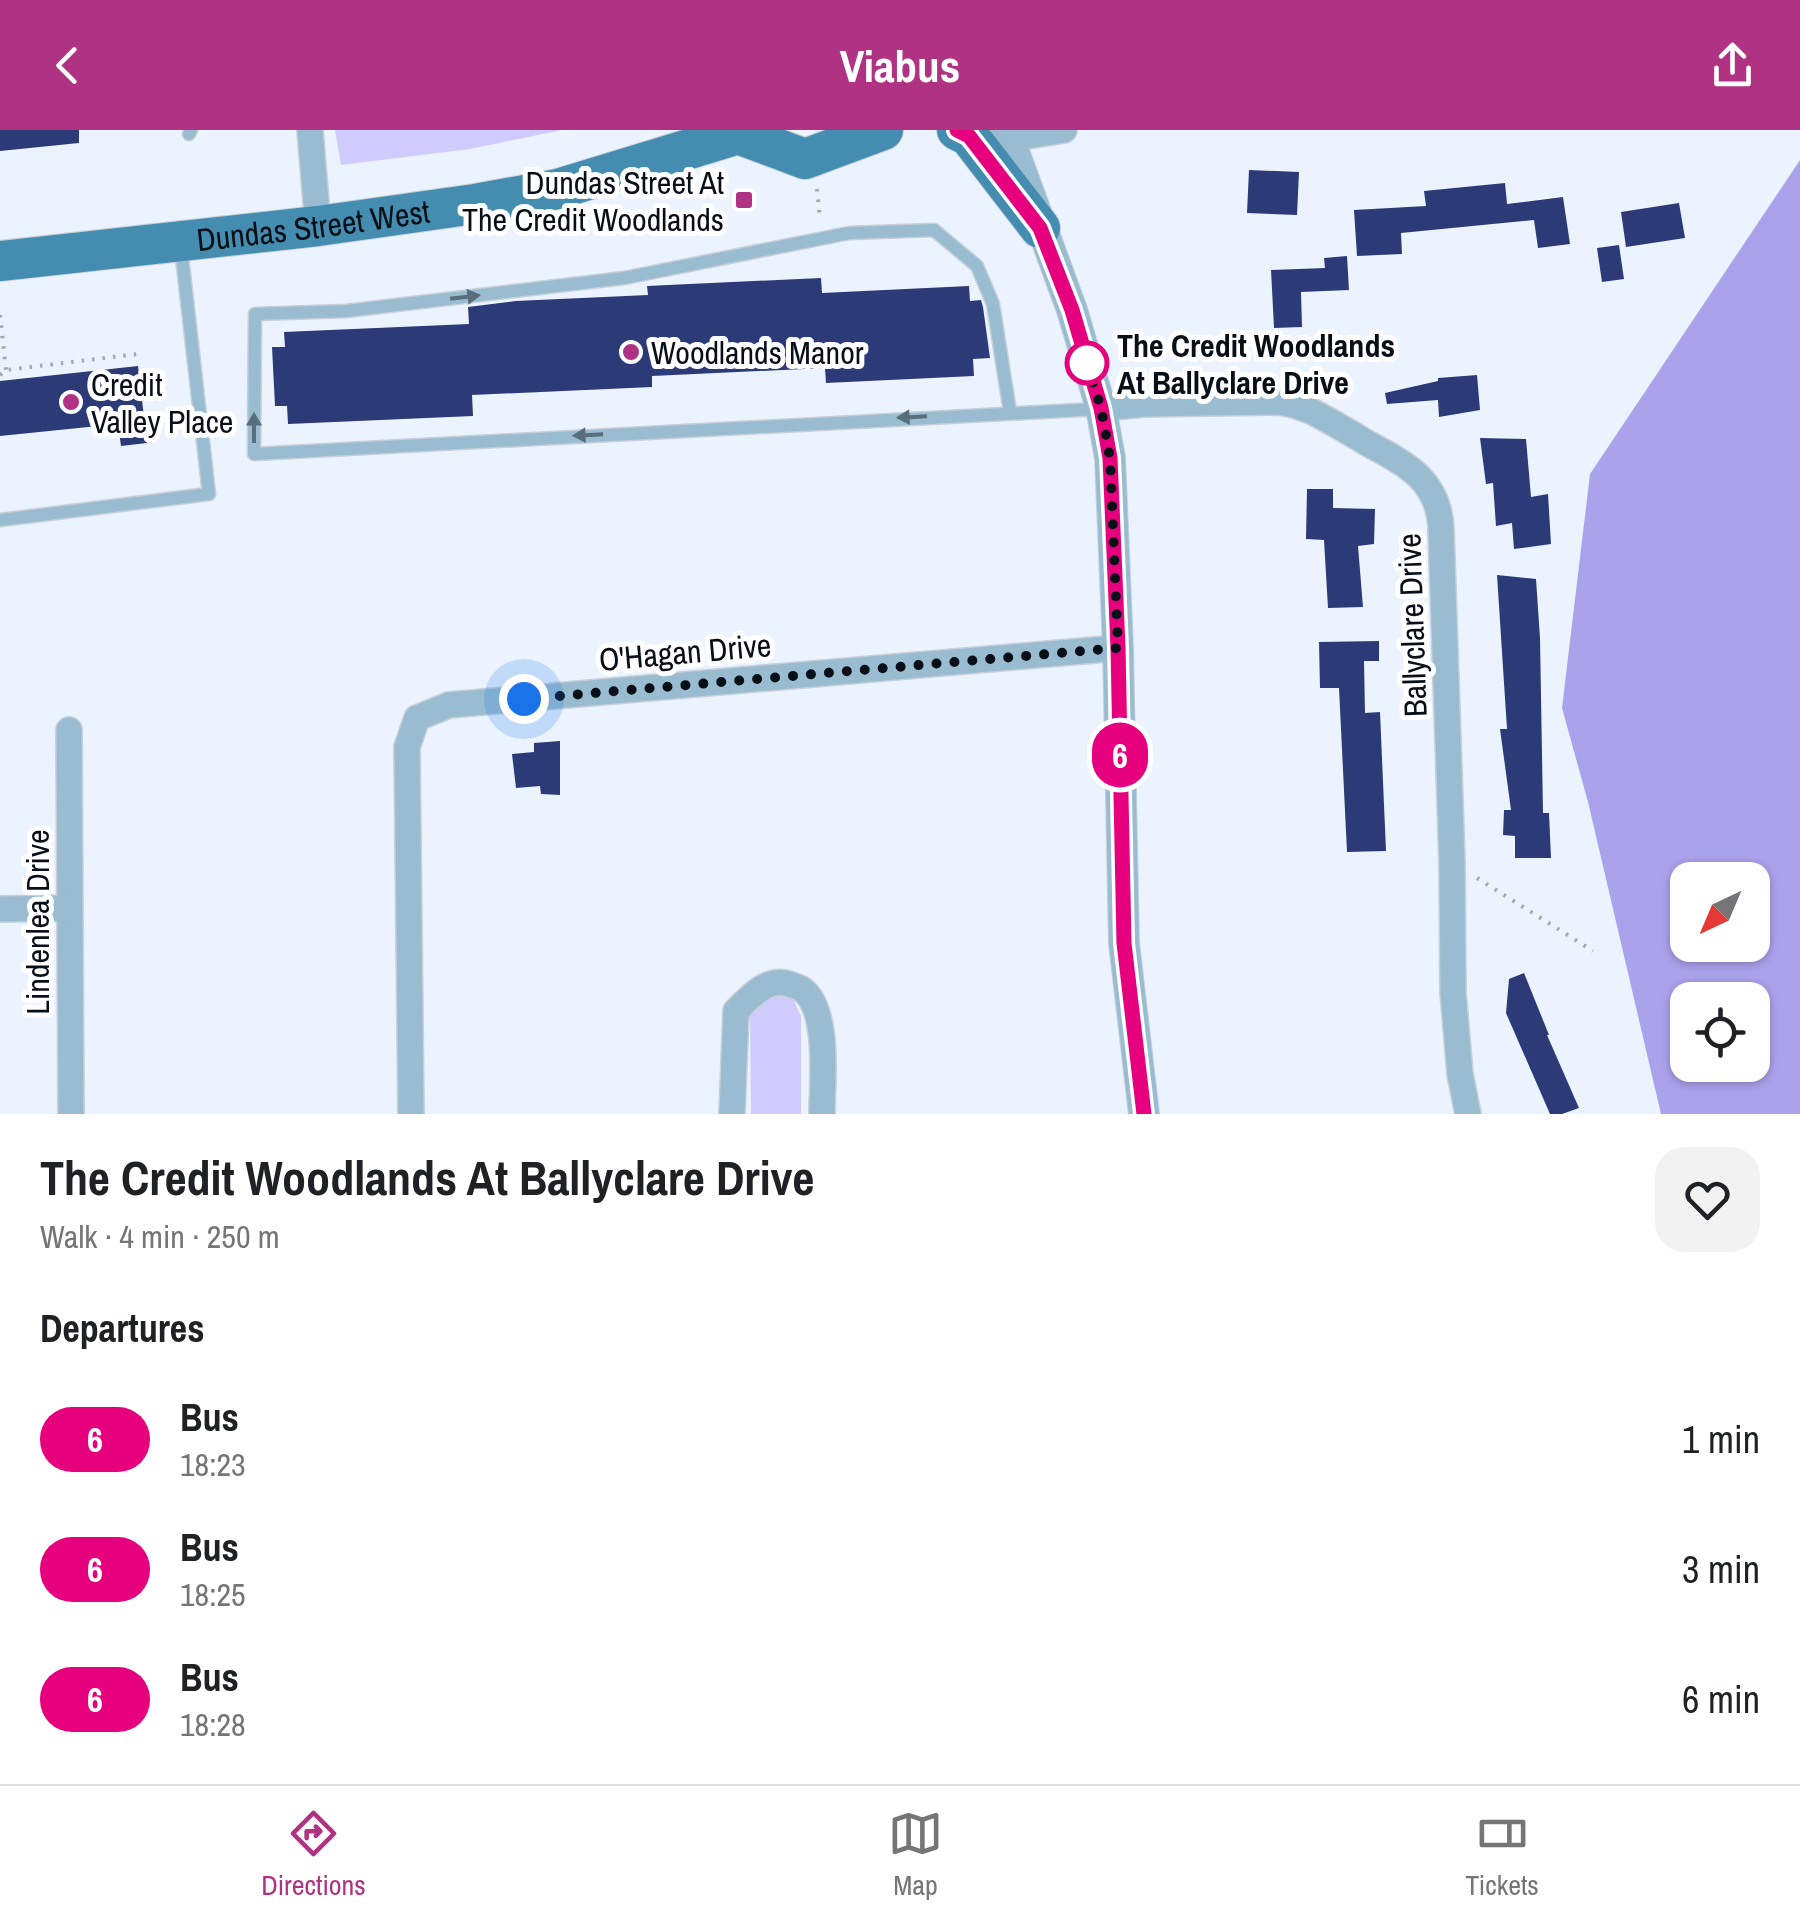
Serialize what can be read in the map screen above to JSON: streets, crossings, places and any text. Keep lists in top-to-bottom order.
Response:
{
  "streets": {
    "main road": ["Dundas Street West"],
    "street": ["Ballyclare Drive", "O'Hagan Drive", "Lindenlea Drive"]
  },
  "places": {
    "transit": ["Dundas Street At The Credit Woodlands"],
    "other": ["Woodlands Manor", "The Credit Woodlands At Ballyclare Drive", "Credit Valley Place"]
  },
  "lines": ["bus line 6"],
  "north": "bottom left",
  "page": {
    "header": "Viabus",
    "on_map": "6",
    "heading": [
      ["The Credit Woodlands At Ballyclare Drive", "Walk · 4 min · 250 m"],
      "Departures"
    ],
    "list": [
      {
        "mark": "6",
        "name": "Bus",
        "note": "18:23",
        "value": "1 min"
      },
      {
        "mark": "6",
        "name": "Bus",
        "note": "18:25",
        "value": "3 min"
      },
      {
        "mark": "6",
        "name": "Bus",
        "note": "18:28",
        "value": "6 min"
      }
    ],
    "tabs": ["Directions", "Map", "Tickets"]
  }
}
